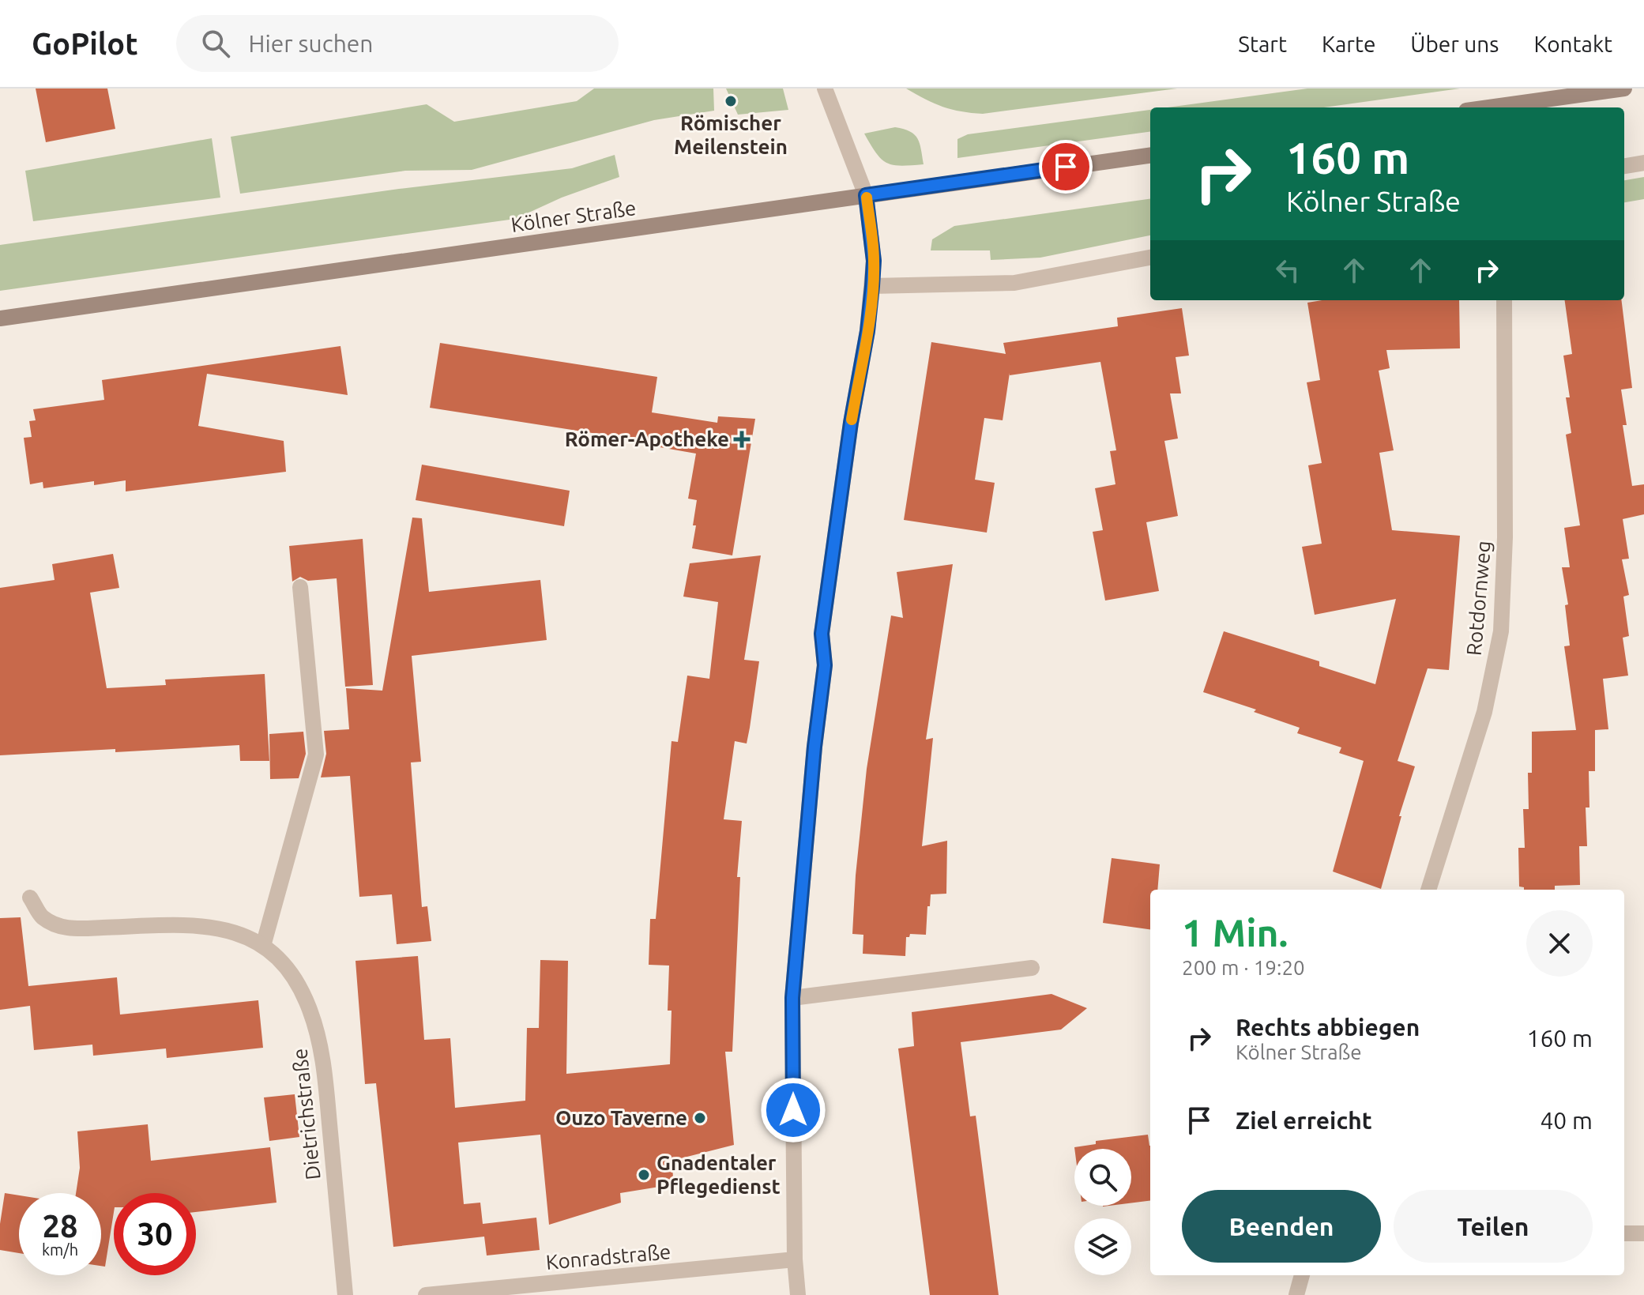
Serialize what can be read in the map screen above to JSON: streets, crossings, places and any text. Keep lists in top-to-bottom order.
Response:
{
  "streets": {
    "main road": ["Kölner Straße"],
    "street": ["Rotdornweg", "Dietrichstraße", "Konradstraße"]
  },
  "places": {
    "other": ["Römischer Meilenstein", "Ouzo Taverne", "Gnadentaler Pflegedienst"],
    "health": ["Römer-Apotheke"]
  },
  "page": {
    "header": "GoPilot",
    "search": "Hier suchen",
    "nav": [
      "Start",
      "Karte",
      "Über uns",
      "Kontakt"
    ],
    "turn": ["160 m", "Kölner Straße"],
    "heading": ["1 Min.", "200 m · 19:20"],
    "list": [
      {
        "name": "Rechts abbiegen",
        "note": "Kölner Straße",
        "value": "160 m"
      },
      {
        "name": "Ziel erreicht",
        "value": "40 m"
      }
    ],
    "buttons": ["Beenden", "Teilen"],
    "speed": "28 km/h",
    "limit": "30"
  }
}
